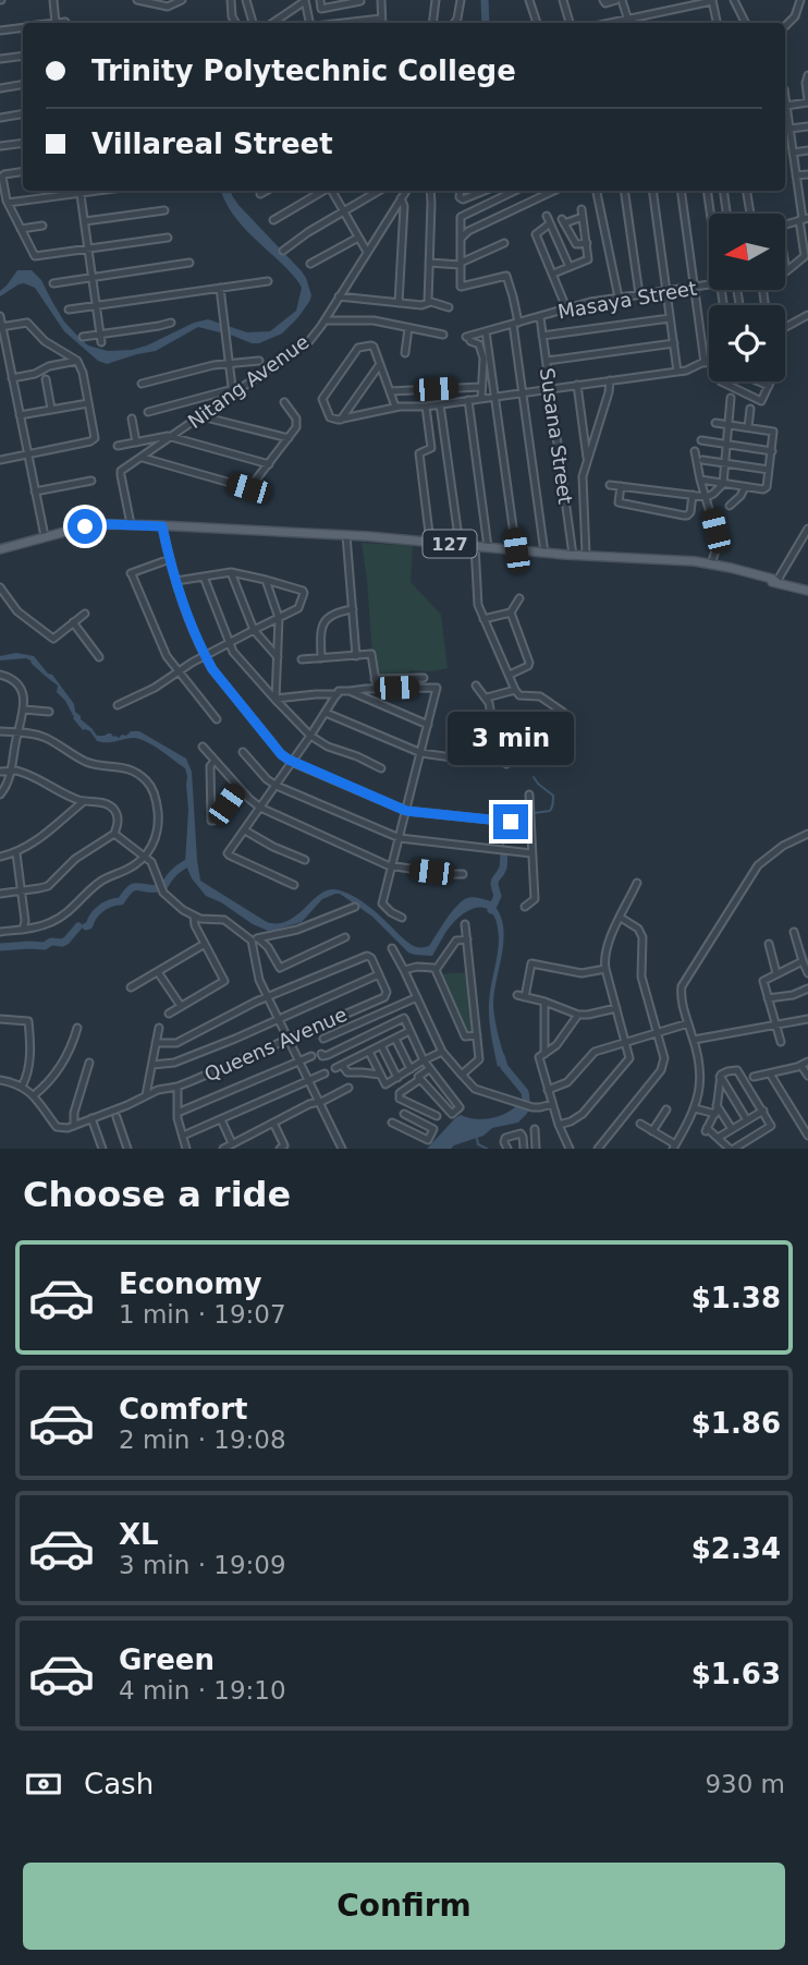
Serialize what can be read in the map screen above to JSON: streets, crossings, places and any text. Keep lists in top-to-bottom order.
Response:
{
  "streets": {
    "main road": ["127"],
    "street": [
      "Masaya Street",
      "Nitang Avenue",
      "Susana Street",
      "Queens Avenue"
    ]
  },
  "crossings": [
    ["Masaya Street", "Susana Street"],
    ["Nitang Avenue", "127"],
    ["Susana Street", "127"]
  ],
  "north": "left",
  "page": {
    "banner": ["Trinity Polytechnic College", "Villareal Street"],
    "bubble": "3 min",
    "heading": "Choose a ride",
    "list": [
      {
        "name": "Economy",
        "note": "1 min · 19:07",
        "value": "$1.38"
      },
      {
        "name": "Comfort",
        "note": "2 min · 19:08",
        "value": "$1.86"
      },
      {
        "name": "XL",
        "note": "3 min · 19:09",
        "value": "$2.34"
      },
      {
        "name": "Green",
        "note": "4 min · 19:10",
        "value": "$1.63"
      }
    ],
    "pay": ["Cash", "930 m"],
    "buttons": "Confirm"
  }
}
